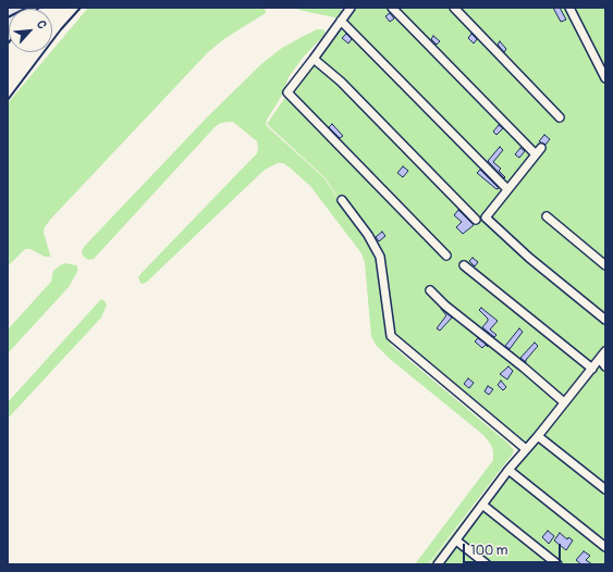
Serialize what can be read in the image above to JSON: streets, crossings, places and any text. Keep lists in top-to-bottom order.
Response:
{
  "scale_bar": "100 m",
  "north": "top right"
}
